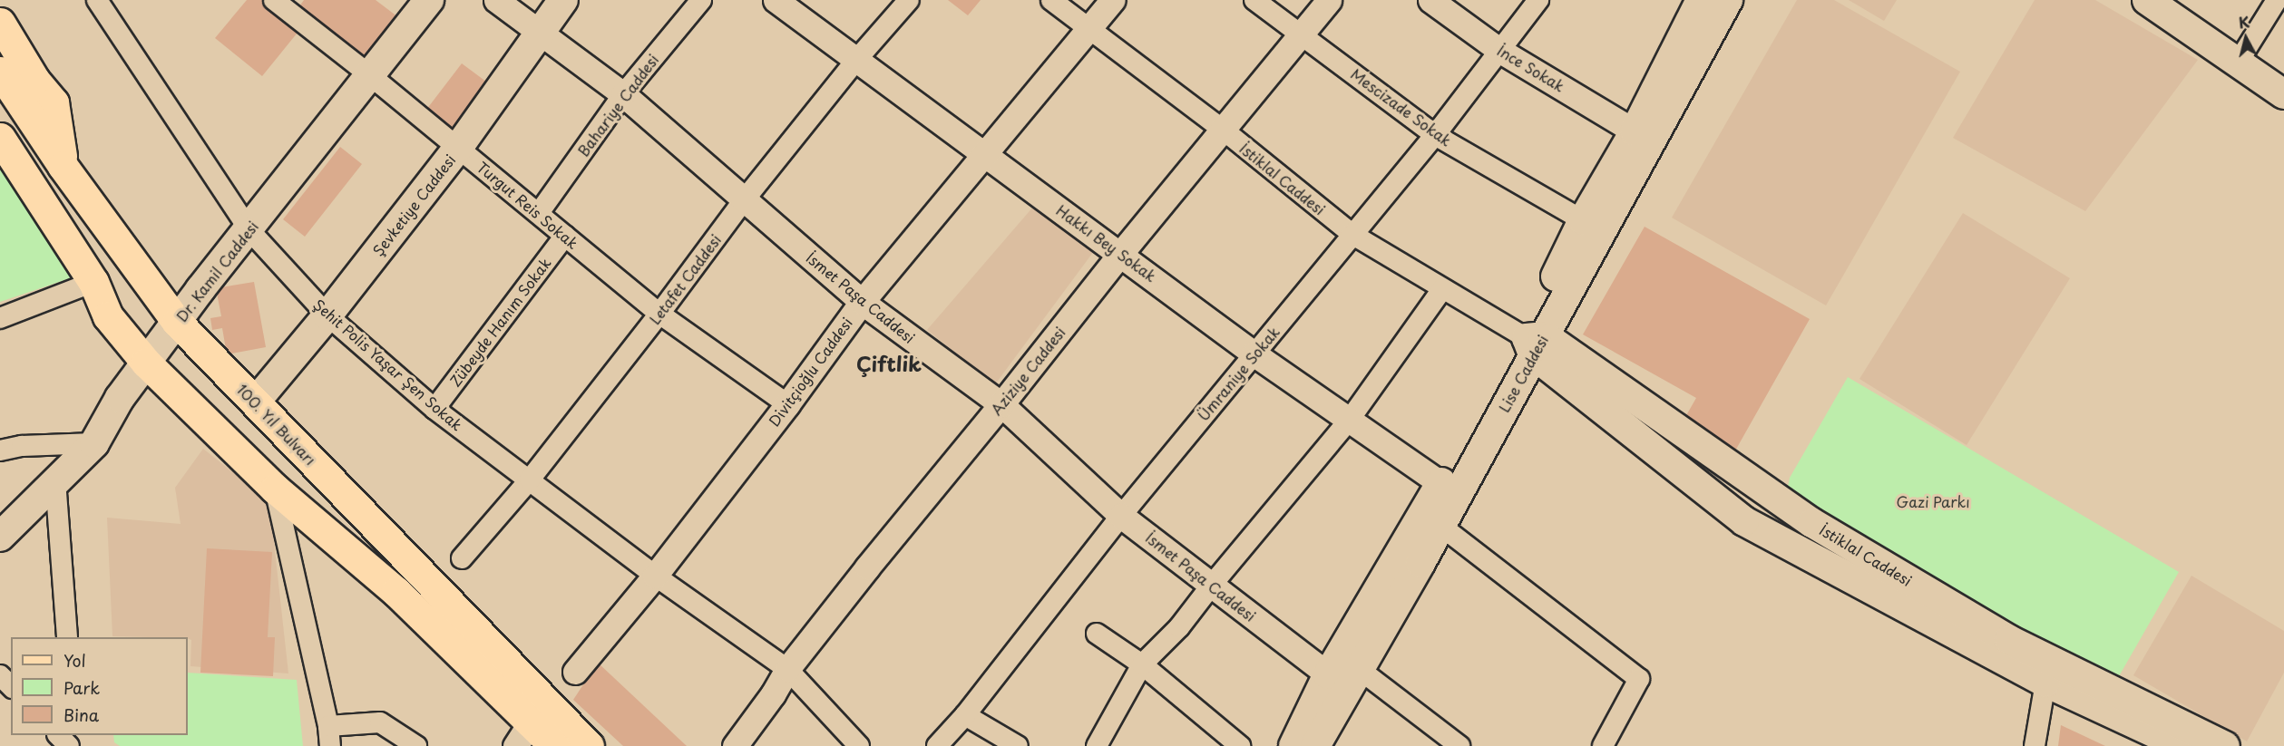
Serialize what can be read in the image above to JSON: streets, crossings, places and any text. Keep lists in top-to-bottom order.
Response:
{
  "streets": {
    "main road": [
      "İstiklal Caddesi",
      "Şevketiye Caddesi",
      "Dr. Kamil Caddesi",
      "Lise Caddesi",
      "100. Yıl Bulvarı"
    ],
    "street": [
      "İnce Sokak",
      "Bahariye Caddesi",
      "Mescizade Sokak",
      "Turgut Reis Sokak",
      "Hakkı Bey Sokak",
      "Letafet Caddesi",
      "İsmet Paşa Caddesi",
      "Zübeyde Hanım Sokak",
      "Şehit Polis Yaşar Şen Sokak",
      "Aziziye Caddesi",
      "Divitçioğlu Caddesi",
      "Ümraniye Sokak"
    ]
  },
  "crossings": [
    ["İnce Sokak", "Ümraniye Sokak"],
    ["İnce Sokak", "Lise Caddesi"],
    ["Bahariye Caddesi", "Turgut Reis Sokak"],
    ["Bahariye Caddesi", "İsmet Paşa Caddesi"],
    ["Mescizade Sokak", "Aziziye Caddesi"],
    ["Mescizade Sokak", "Ümraniye Sokak"],
    ["Mescizade Sokak", "Lise Caddesi"],
    ["İstiklal Caddesi", "Aziziye Caddesi"],
    ["İstiklal Caddesi", "Divitçioğlu Caddesi"],
    ["İstiklal Caddesi", "Ümraniye Sokak"],
    ["İstiklal Caddesi", "Lise Caddesi"],
    ["Şevketiye Caddesi", "Turgut Reis Sokak"],
    ["Şevketiye Caddesi", "İsmet Paşa Caddesi"],
    ["Şevketiye Caddesi", "Şehit Polis Yaşar Şen Sokak"],
    ["Şevketiye Caddesi", "100. Yıl Bulvarı"],
    ["Turgut Reis Sokak", "Dr. Kamil Caddesi"],
    ["Turgut Reis Sokak", "Letafet Caddesi"],
    ["Turgut Reis Sokak", "Zübeyde Hanım Sokak"],
    ["Turgut Reis Sokak", "Divitçioğlu Caddesi"],
    ["Hakkı Bey Sokak", "Letafet Caddesi"],
    ["Hakkı Bey Sokak", "Aziziye Caddesi"],
    ["Hakkı Bey Sokak", "Divitçioğlu Caddesi"],
    ["Hakkı Bey Sokak", "Ümraniye Sokak"],
    ["Hakkı Bey Sokak", "Lise Caddesi"],
    ["Dr. Kamil Caddesi", "Şehit Polis Yaşar Şen Sokak"],
    ["Dr. Kamil Caddesi", "100. Yıl Bulvarı"],
    ["Letafet Caddesi", "İsmet Paşa Caddesi"],
    ["Letafet Caddesi", "Şehit Polis Yaşar Şen Sokak"],
    ["İsmet Paşa Caddesi", "Aziziye Caddesi"],
    ["İsmet Paşa Caddesi", "Divitçioğlu Caddesi"],
    ["İsmet Paşa Caddesi", "Ümraniye Sokak"],
    ["İsmet Paşa Caddesi", "Lise Caddesi"],
    ["Zübeyde Hanım Sokak", "Şehit Polis Yaşar Şen Sokak"],
    ["Şehit Polis Yaşar Şen Sokak", "Aziziye Caddesi"],
    ["Şehit Polis Yaşar Şen Sokak", "Divitçioğlu Caddesi"]
  ],
  "districts": ["Çiftlik"],
  "parks": ["Gazi Parkı"],
  "legend": ["Yol", "Park", "Bina"],
  "north": "top"
}
